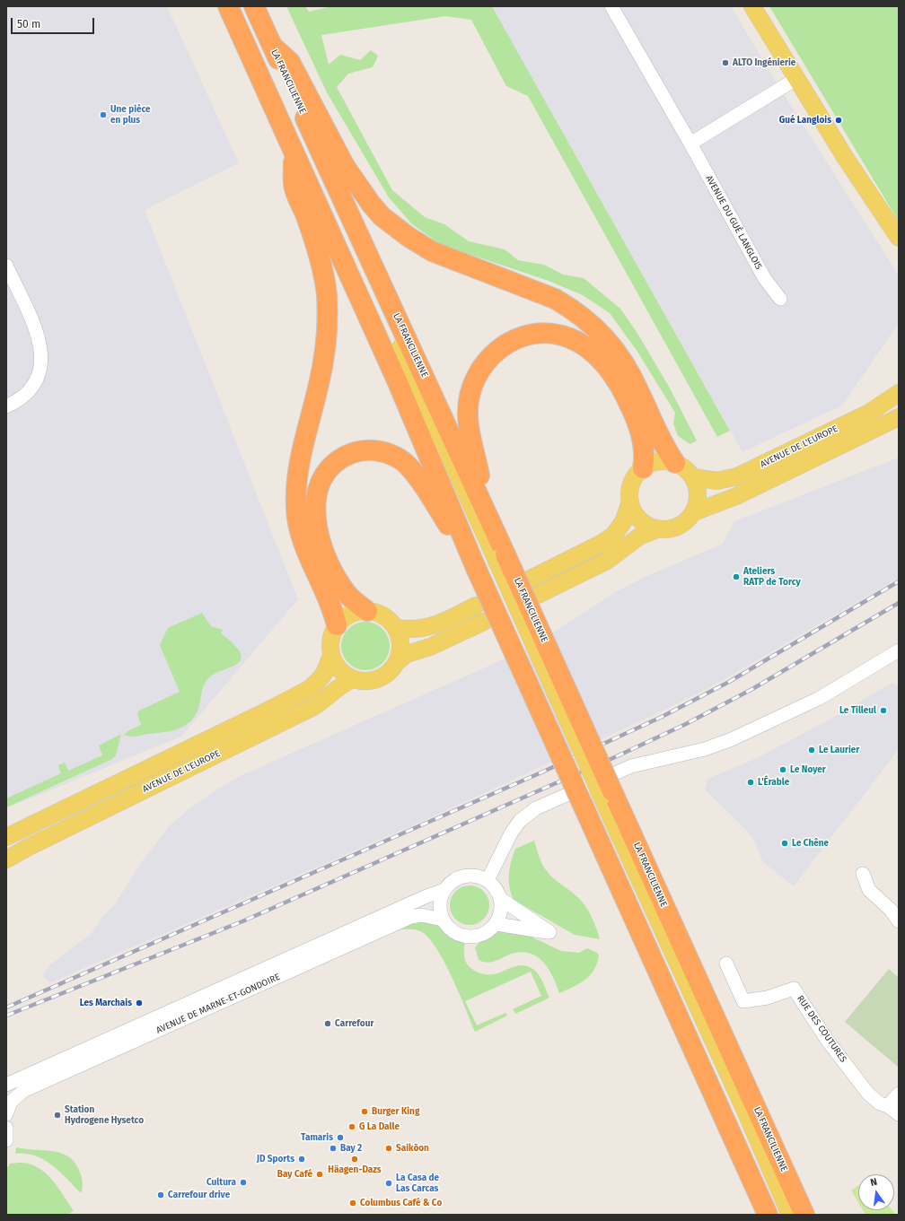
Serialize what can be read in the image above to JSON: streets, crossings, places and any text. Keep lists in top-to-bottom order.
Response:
{
  "streets": {
    "highway": ["LA FRANCILIENNE"],
    "main road": ["AVENUE DE L'EUROPE"],
    "street": ["AVENUE DU GUÉ LANGLOIS", "AVENUE DE MARNE-ET-GONDOIRE", "RUE DES COUTURES"]
  },
  "places": [
    "ALTO Ingénierie",
    "Une pièce en plus",
    "Gué Langlois",
    "Ateliers RATP de Torcy",
    "Le Tilleul",
    "Le Laurier",
    "Le Noyer",
    "L'Érable",
    "Le Chêne",
    "Les Marchais",
    "Carrefour",
    "Burger King",
    "Station Hydrogene Hysetco",
    "G La Dalle",
    "Tamaris",
    "Bay 2",
    "Saikōon",
    "JD Sports",
    "Häagen-Dazs",
    "Bay Café",
    "Cultura",
    "La Casa de Las Carcas",
    "Carrefour drive",
    "Columbus Café & Co"
  ],
  "scale_bar": "50 m",
  "north": "top"
}
